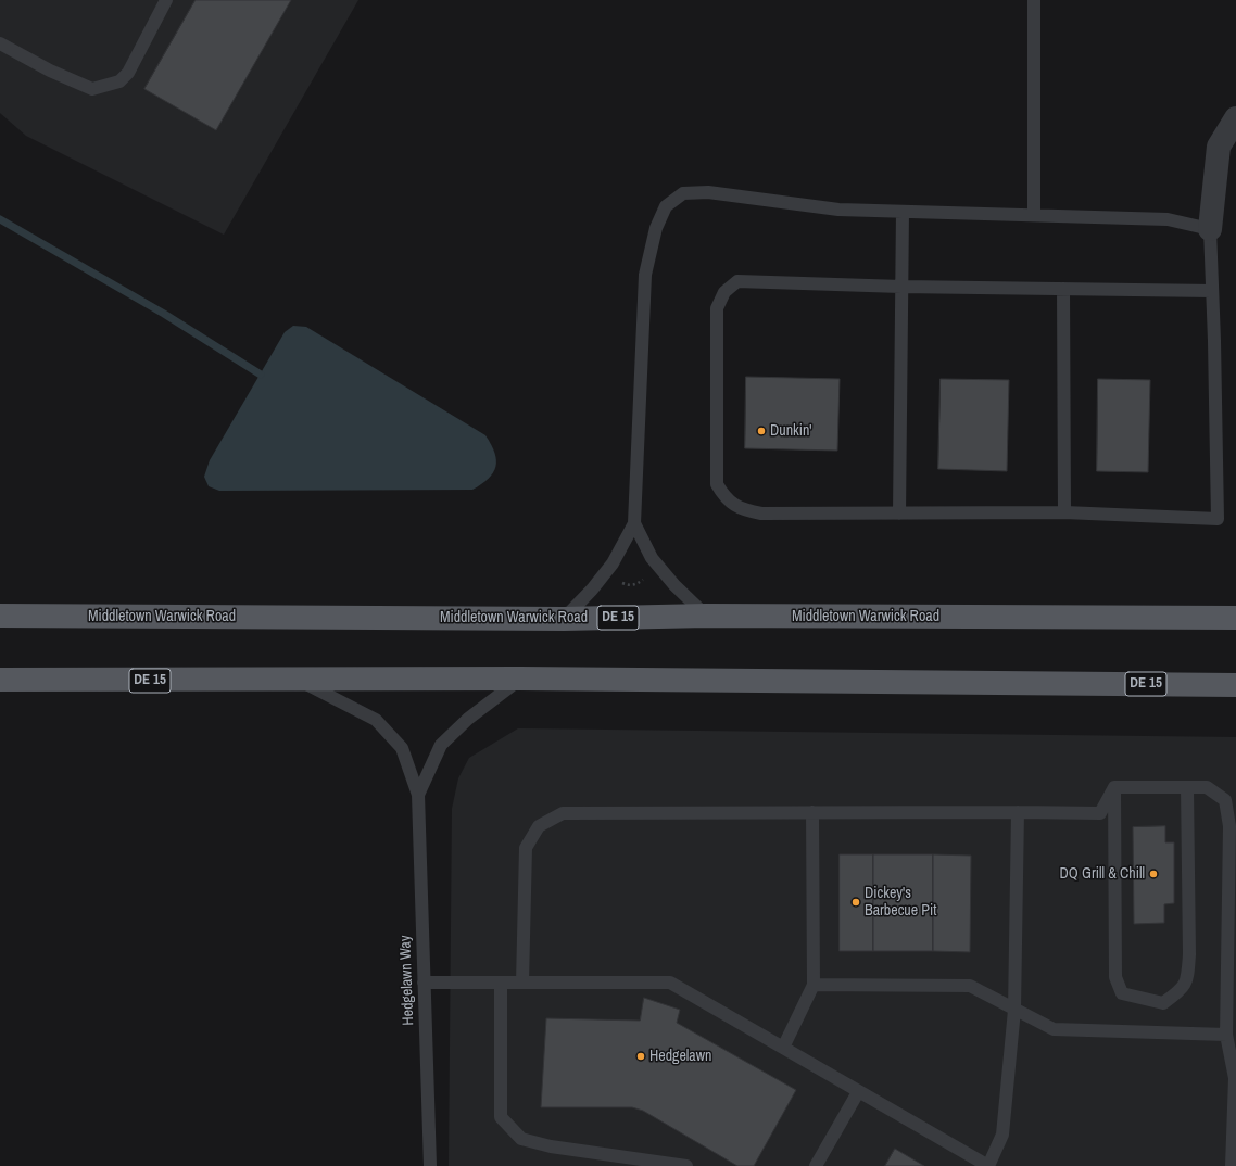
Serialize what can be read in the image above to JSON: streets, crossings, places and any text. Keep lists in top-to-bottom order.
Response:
{
  "streets": {
    "main road": ["Middletown Warwick Road", "DE 15"],
    "lane": ["Hedgelawn Way"]
  },
  "places": [
    "Dunkin'",
    "DQ Grill & Chill",
    "Dickey's Barbecue Pit",
    "Hedgelawn"
  ]
}
